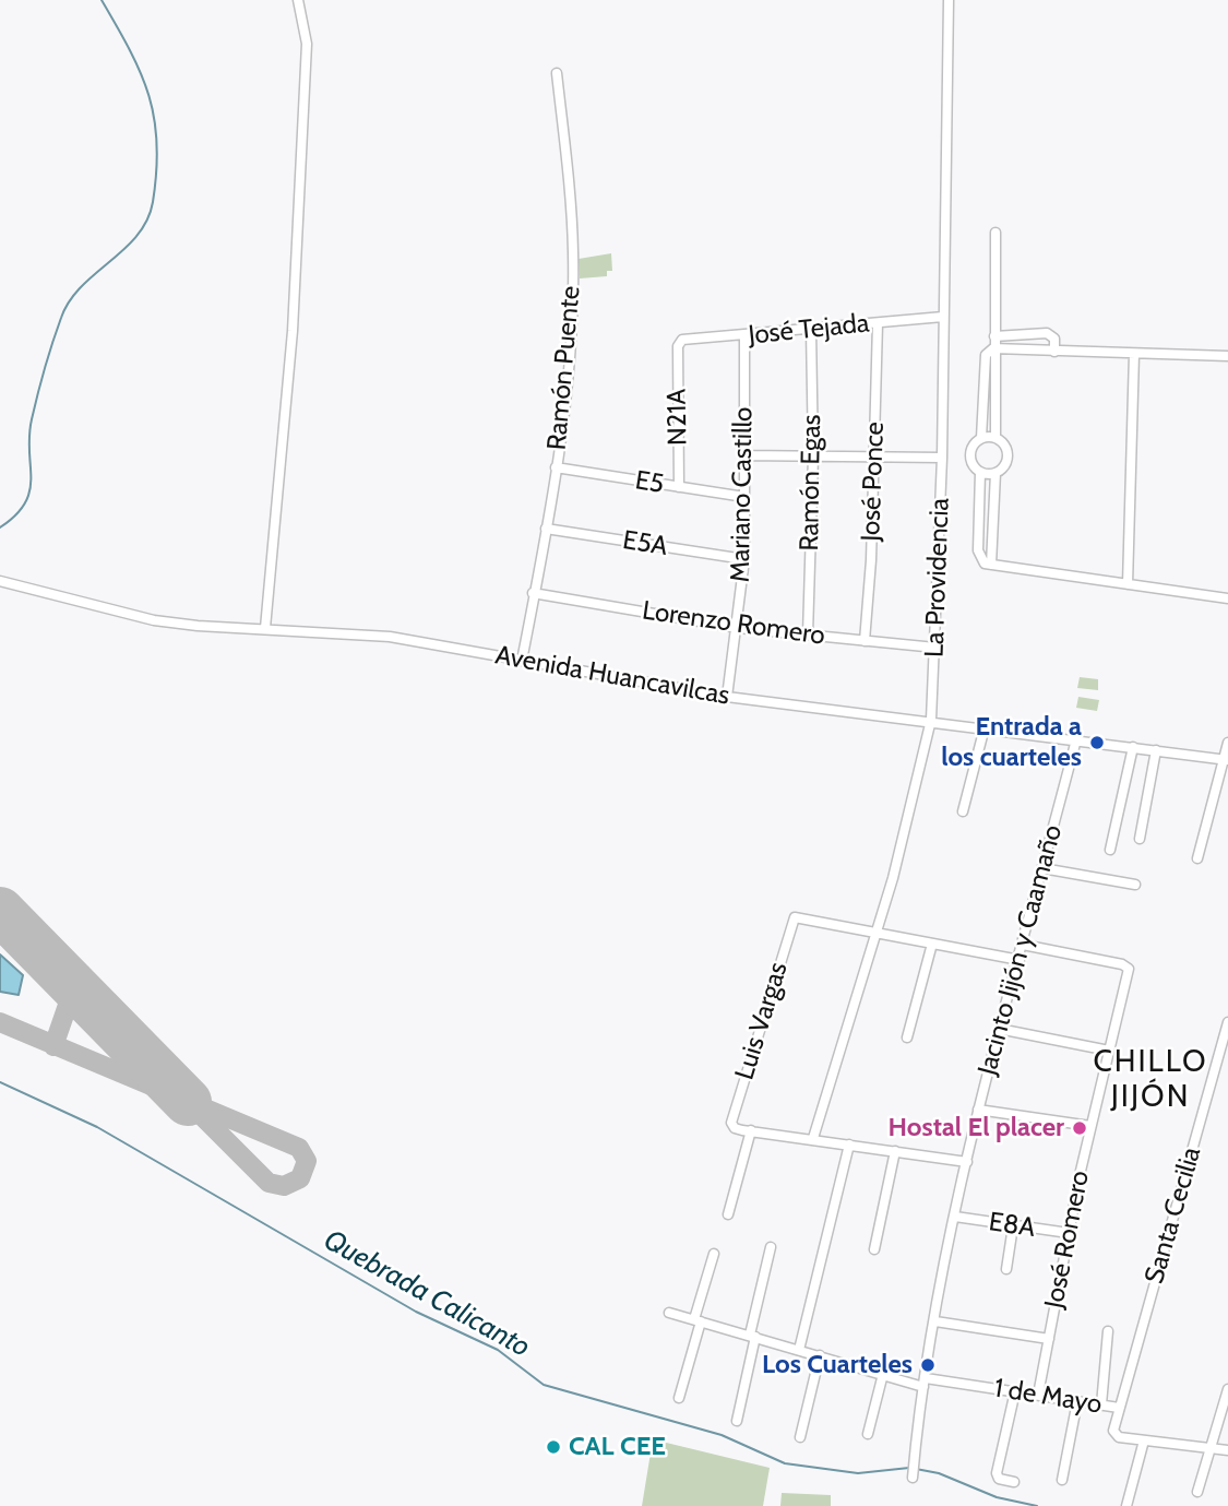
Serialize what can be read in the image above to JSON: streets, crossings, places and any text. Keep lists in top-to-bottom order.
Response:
{
  "streets": {
    "street": [
      "José Tejada",
      "Ramón Puente",
      "N21A",
      "José Ponce",
      "E5",
      "Ramón Egas",
      "Mariano Castillo",
      "E5A",
      "La Providencia",
      "Lorenzo Romero",
      "Avenida Huancavilcas",
      "Jacinto Jijón y Caamaño",
      "Luis Vargas",
      "Santa Cecilia",
      "E8A",
      "José Romero",
      "1 de Mayo"
    ]
  },
  "crossings": [
    ["José Tejada", "N21A"],
    ["José Tejada", "José Ponce"],
    ["José Tejada", "Ramón Egas"],
    ["José Tejada", "Mariano Castillo"],
    ["José Tejada", "La Providencia"],
    ["Ramón Puente", "E5"],
    ["Ramón Puente", "E5A"],
    ["Ramón Puente", "Lorenzo Romero"],
    ["Ramón Puente", "Avenida Huancavilcas"],
    ["N21A", "E5"],
    ["José Ponce", "Lorenzo Romero"],
    ["E5", "Mariano Castillo"],
    ["Ramón Egas", "Lorenzo Romero"],
    ["Mariano Castillo", "E5A"],
    ["Mariano Castillo", "Lorenzo Romero"],
    ["Mariano Castillo", "Avenida Huancavilcas"],
    ["La Providencia", "Lorenzo Romero"],
    ["La Providencia", "Avenida Huancavilcas"],
    ["La Providencia", "Luis Vargas"],
    ["Avenida Huancavilcas", "Jacinto Jijón y Caamaño"],
    ["Jacinto Jijón y Caamaño", "E8A"],
    ["Jacinto Jijón y Caamaño", "José Romero"],
    ["Jacinto Jijón y Caamaño", "1 de Mayo"],
    ["Santa Cecilia", "1 de Mayo"],
    ["E8A", "José Romero"],
    ["José Romero", "1 de Mayo"]
  ],
  "districts": ["CHILLO JIJÓN"],
  "water": ["Quebrada Calicanto"],
  "places": [
    "Entrada a los cuarteles",
    "Hostal El placer",
    "Los Cuarteles",
    "CAL CEE"
  ]
}
